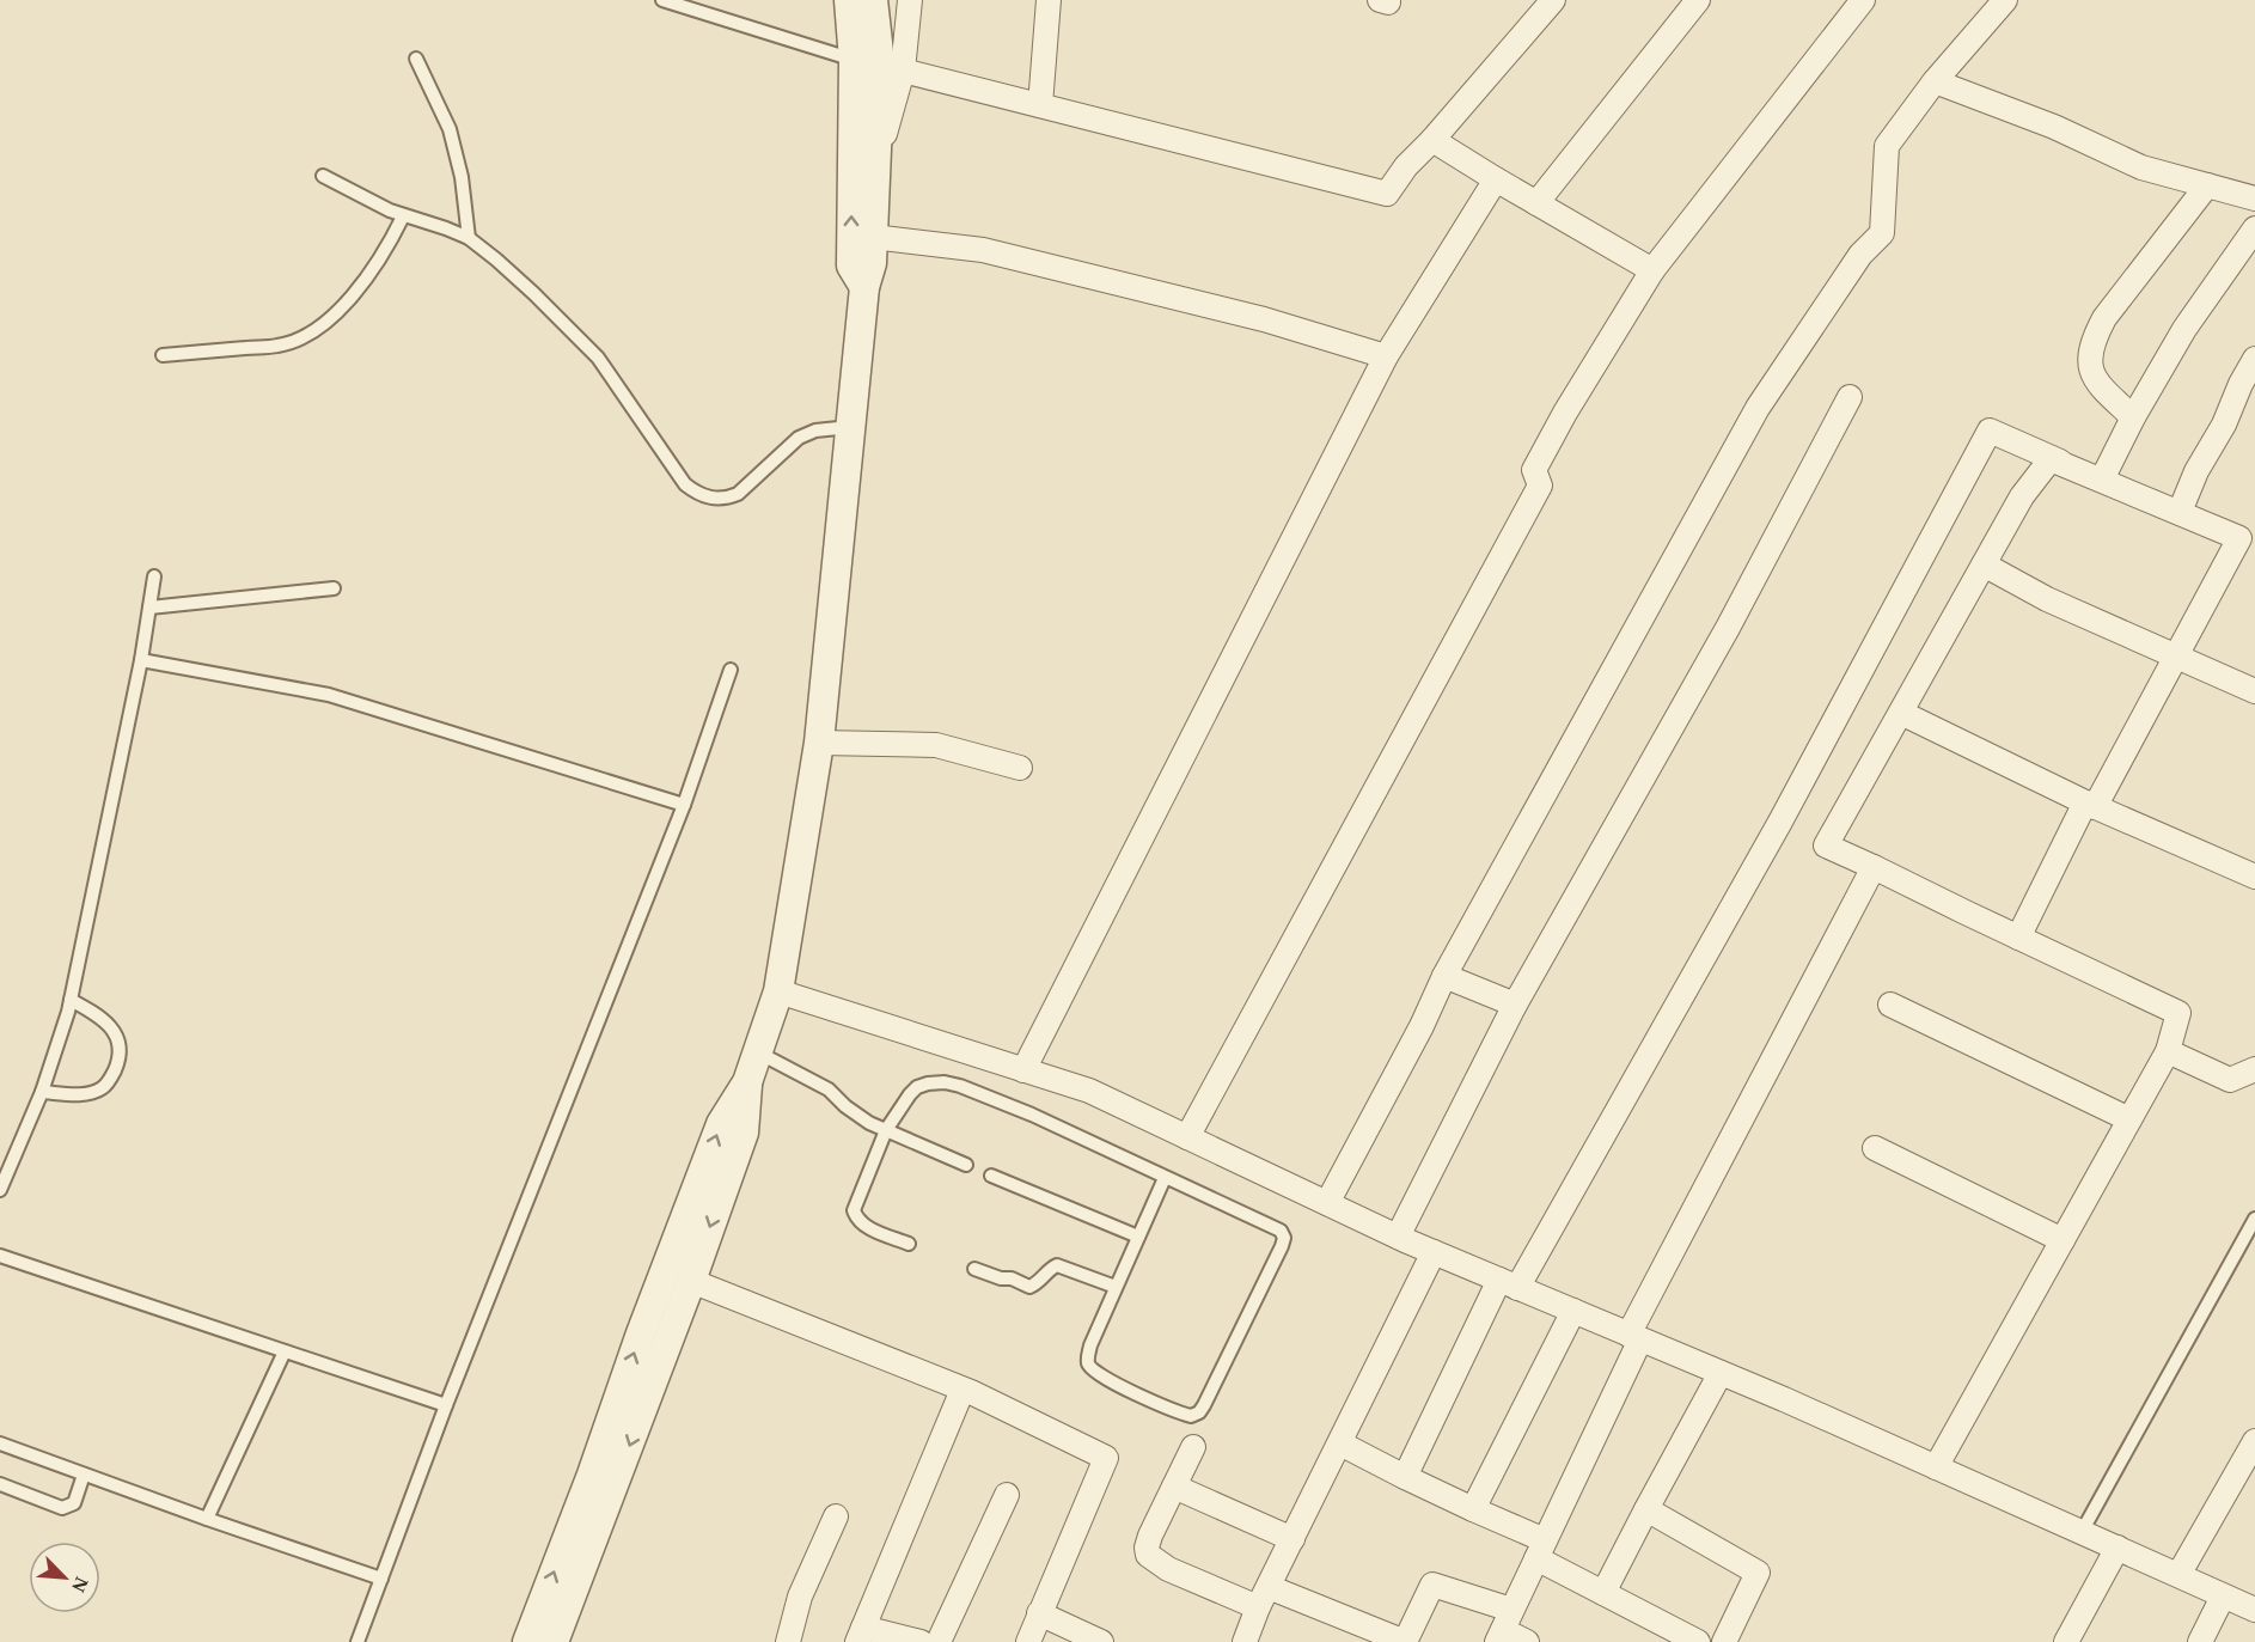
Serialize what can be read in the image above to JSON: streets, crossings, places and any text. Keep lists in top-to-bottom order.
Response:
{
  "north": "bottom right"
}
